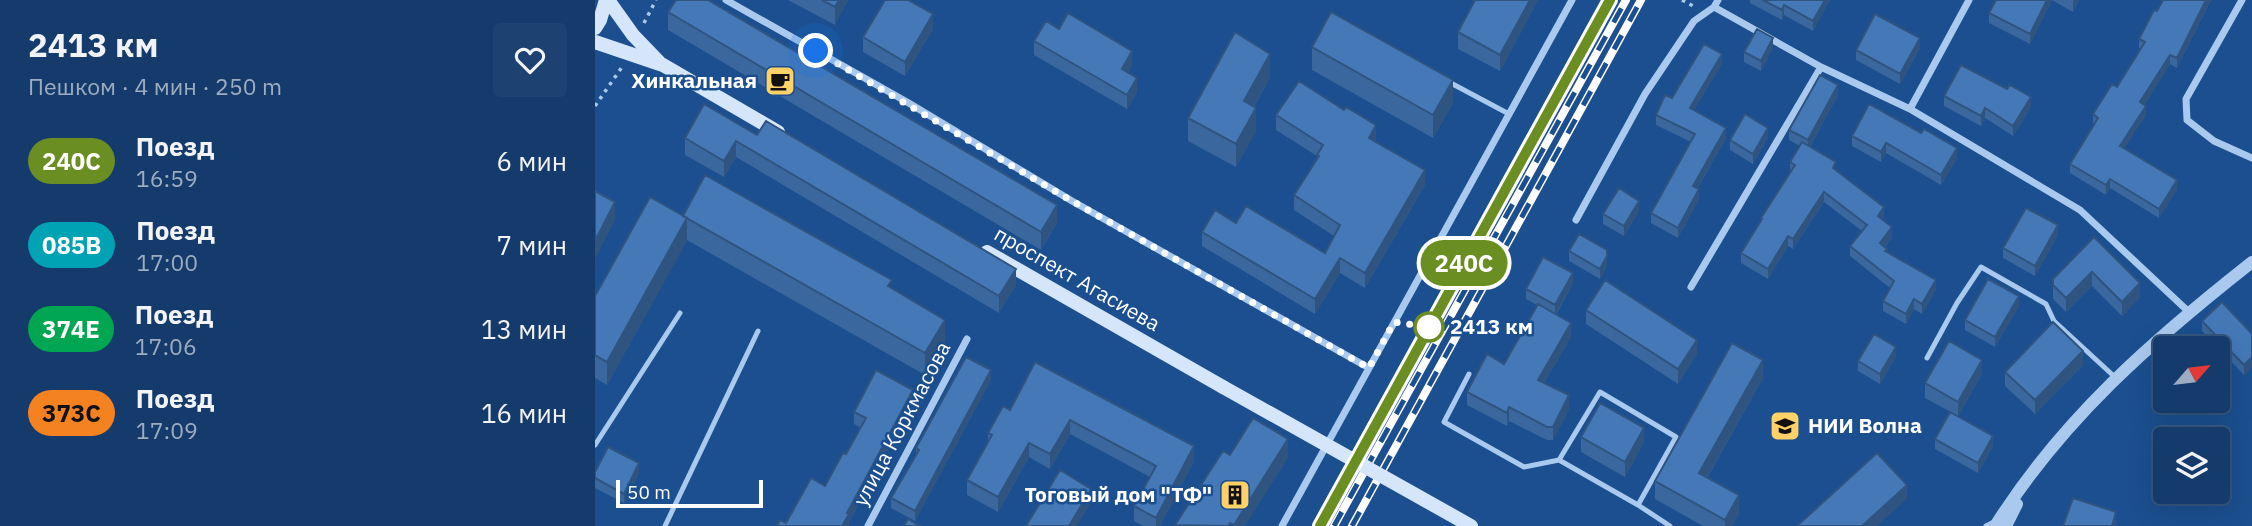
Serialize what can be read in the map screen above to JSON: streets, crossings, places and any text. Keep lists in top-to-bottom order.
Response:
{
  "streets": {
    "main road": ["проспект Агасиева"],
    "street": ["улица Коркмасова"]
  },
  "places": {
    "cafe": ["Хинкальная"],
    "other": ["2413 км"],
    "school or university": ["НИИ Волна"],
    "building": ["Тоговый дом \"ТФ\""]
  },
  "scale_bar": "50 m",
  "north": "top right",
  "page": {
    "heading": ["2413 км", "Пешком · 4 мин · 250 m"],
    "on_map": "240С",
    "list": [
      {
        "mark": "240С",
        "name": "Поезд",
        "note": "16:59",
        "value": "6 мин"
      },
      {
        "mark": "085В",
        "name": "Поезд",
        "note": "17:00",
        "value": "7 мин"
      },
      {
        "mark": "374Е",
        "name": "Поезд",
        "note": "17:06",
        "value": "13 мин"
      },
      {
        "mark": "373C",
        "name": "Поезд",
        "note": "17:09",
        "value": "16 мин"
      }
    ],
    "scale": "50 m"
  }
}
